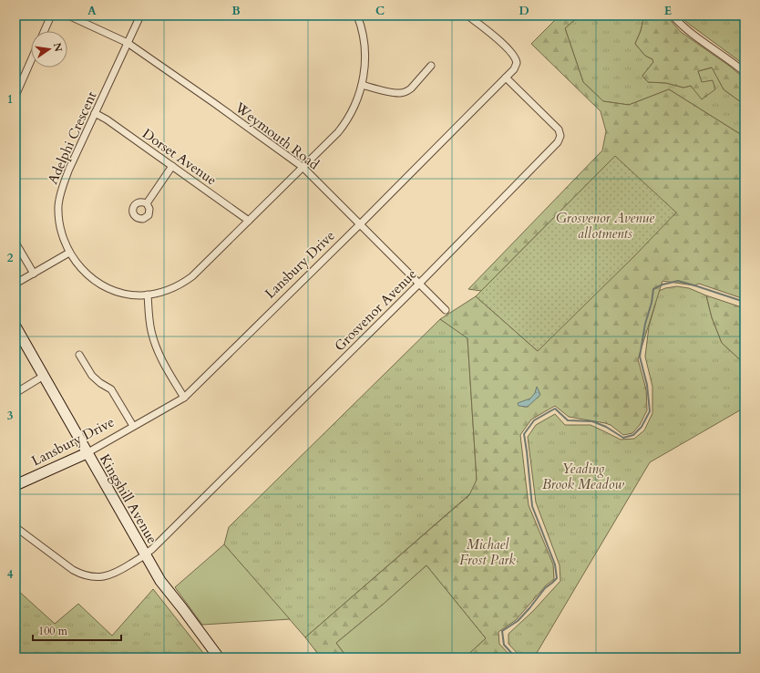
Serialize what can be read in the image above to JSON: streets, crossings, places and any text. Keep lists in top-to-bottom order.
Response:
{
  "streets": {
    "street": [
      "Weymouth Road",
      "Adelphi Crescent",
      "Dorset Avenue",
      "Lansbury Drive",
      "Grosvenor Avenue",
      "Kingshill Avenue"
    ]
  },
  "crossings": [
    ["Weymouth Road", "Adelphi Crescent"],
    ["Weymouth Road", "Lansbury Drive"],
    ["Weymouth Road", "Grosvenor Avenue"],
    ["Adelphi Crescent", "Dorset Avenue"],
    ["Lansbury Drive", "Grosvenor Avenue"],
    ["Lansbury Drive", "Kingshill Avenue"],
    ["Grosvenor Avenue", "Kingshill Avenue"]
  ],
  "parks": ["Grosvenor Avenue allotments", "Yeading Brook Meadow", "Michael Frost Park"],
  "scale_bar": "100 m",
  "north": "right",
  "grid": {
    "columns": [
      "A",
      "B",
      "C",
      "D",
      "E"
    ],
    "rows": [
      "1",
      "2",
      "3",
      "4"
    ]
  }
}
